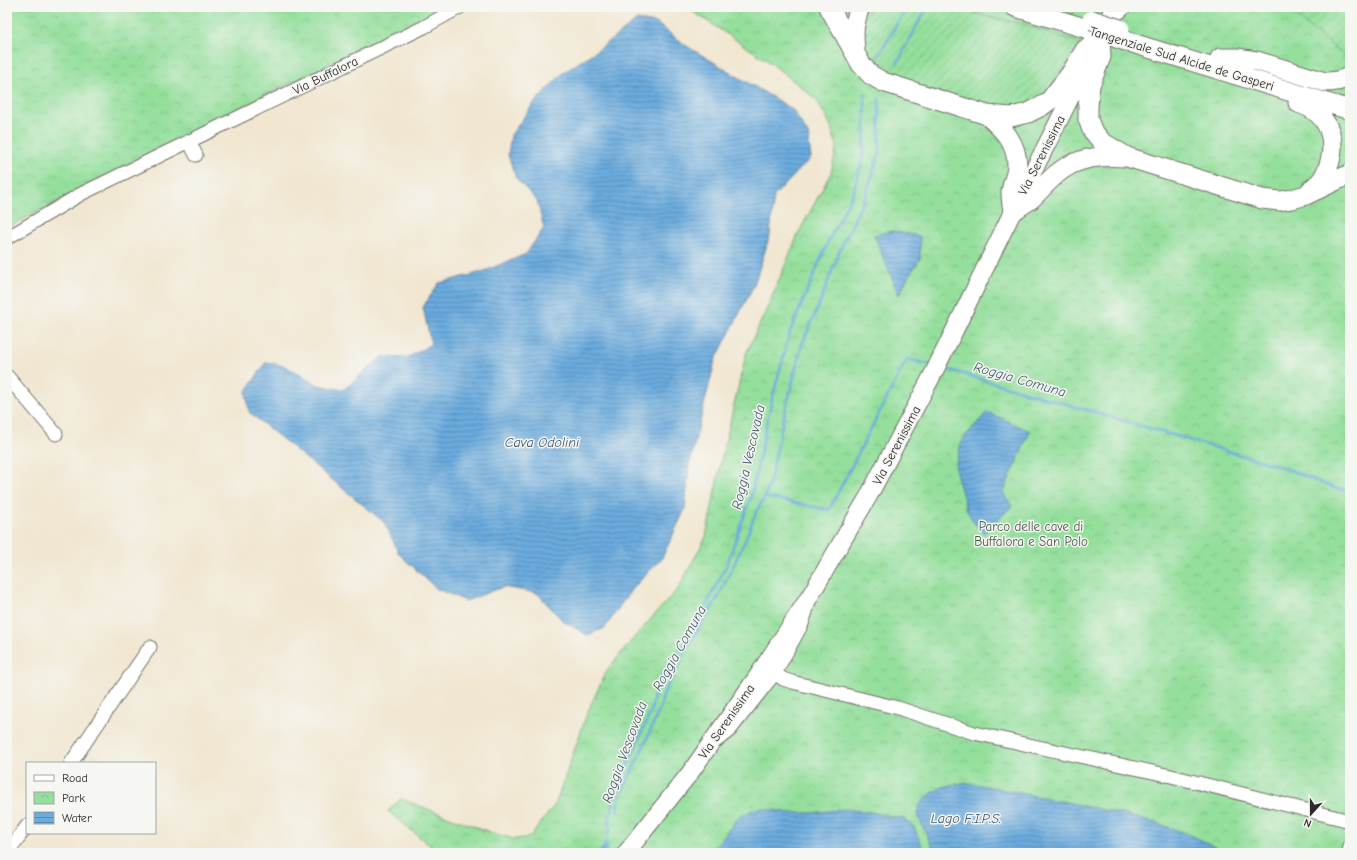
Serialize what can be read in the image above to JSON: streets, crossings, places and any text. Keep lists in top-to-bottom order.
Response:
{
  "streets": {
    "highway": ["Tangenziale Sud Alcide de Gasperi"],
    "main road": ["Via Serenissima"],
    "street": ["Via Buffalora"]
  },
  "crossings": [
    ["Tangenziale Sud Alcide de Gasperi", "Via Serenissima"]
  ],
  "water": [
    "Roggia Comuna",
    "Cava Odolini",
    "Roggia Vescovada",
    "Lago F.I.P.S."
  ],
  "parks": ["Parco delle cave di Buffalora e San Polo"],
  "legend": ["Road", "Park", "Water"],
  "north": "bottom"
}
